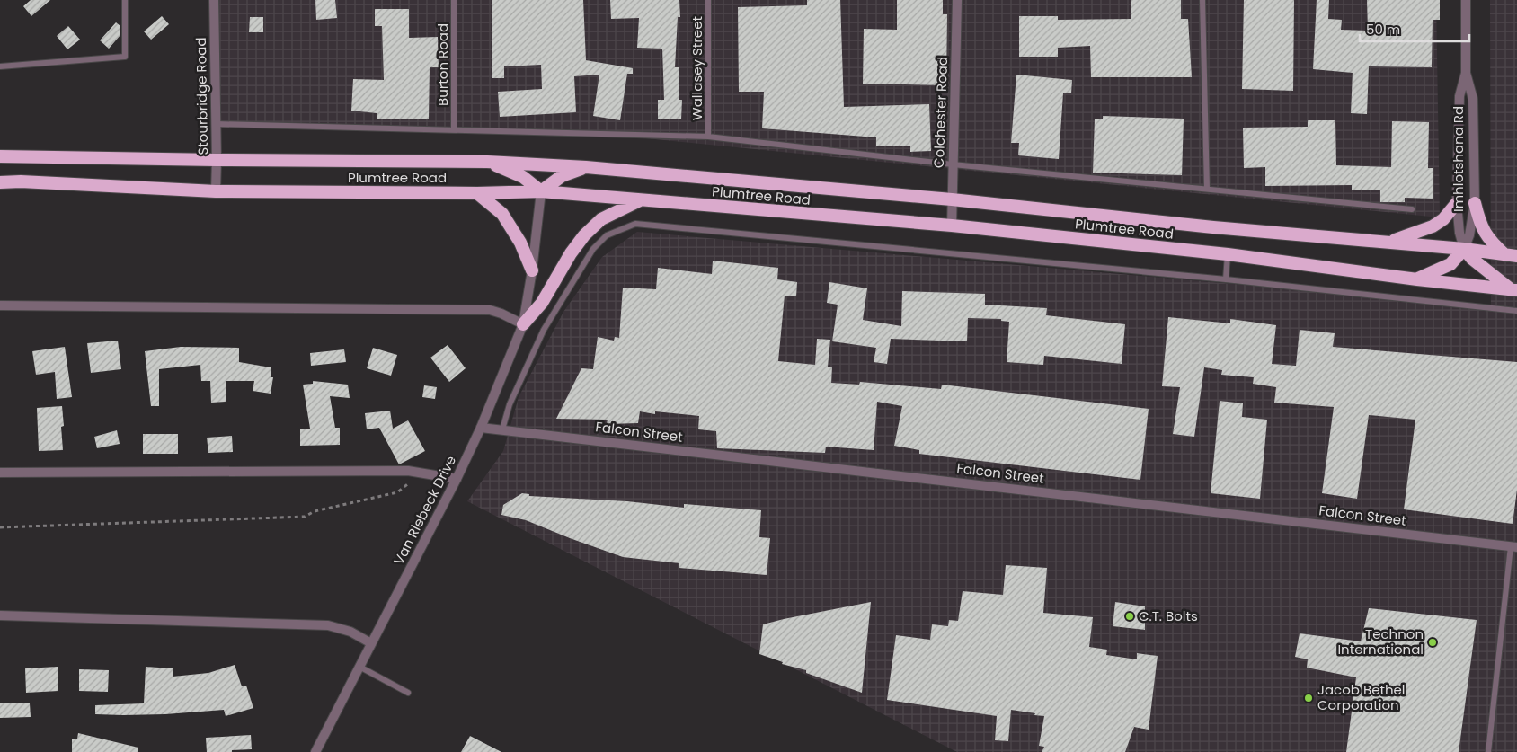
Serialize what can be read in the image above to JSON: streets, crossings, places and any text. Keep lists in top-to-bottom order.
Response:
{
  "streets": {
    "highway": ["Plumtree Road"],
    "street": [
      "Stourbridge Road",
      "Colchester Road",
      "Imhlotshana Rd",
      "Falcon Street",
      "Van Riebeck Drive"
    ],
    "lane": ["Burton Road", "Wallasey Street"]
  },
  "crossings": [
    ["Stourbridge Road", "Plumtree Road"],
    ["Colchester Road", "Plumtree Road"],
    ["Imhlotshana Rd", "Plumtree Road"],
    ["Plumtree Road", "Van Riebeck Drive"],
    ["Falcon Street", "Van Riebeck Drive"]
  ],
  "places": ["C.T. Bolts", "Technon International", "Jacob Bethel Corporation"],
  "scale_bar": "50 m"
}
